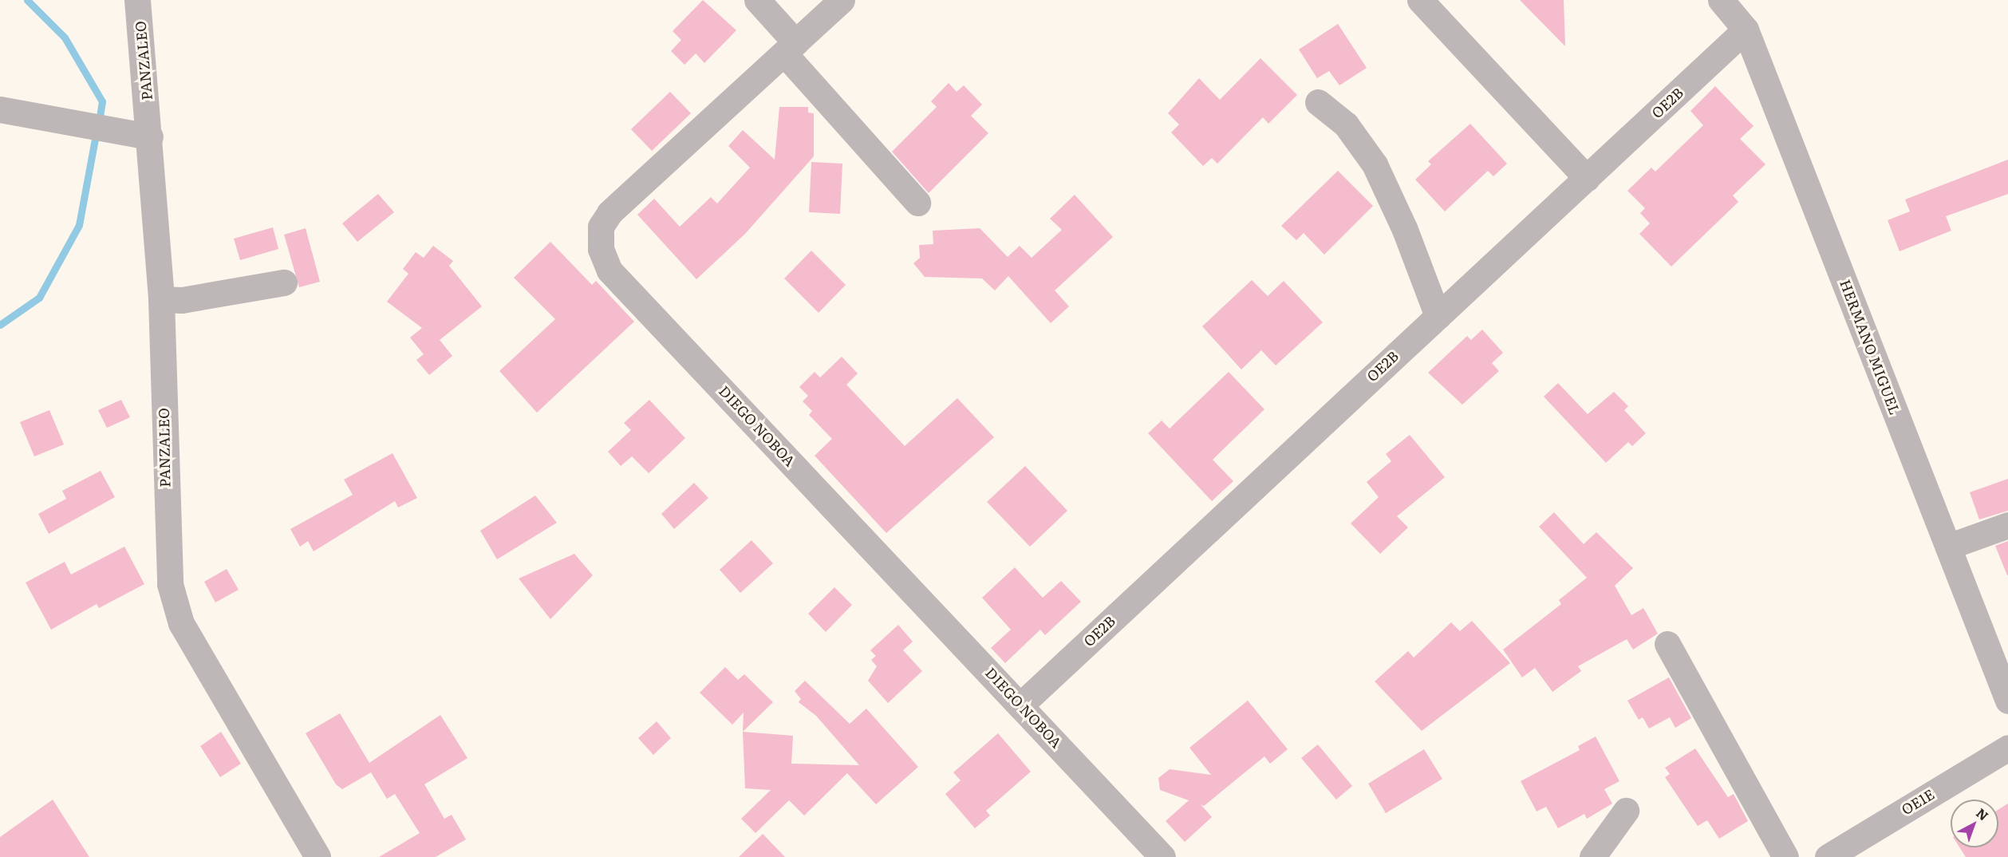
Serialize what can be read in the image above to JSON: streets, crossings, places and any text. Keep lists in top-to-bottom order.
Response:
{
  "streets": {
    "street": [
      "PANZALEO",
      "OE2B",
      "HERMANO MIGUEL",
      "DIEGO NOBOA",
      "OE1E"
    ]
  },
  "crossings": [
    ["OE2B", "HERMANO MIGUEL"],
    ["OE2B", "DIEGO NOBOA"]
  ],
  "north": "top right"
}
